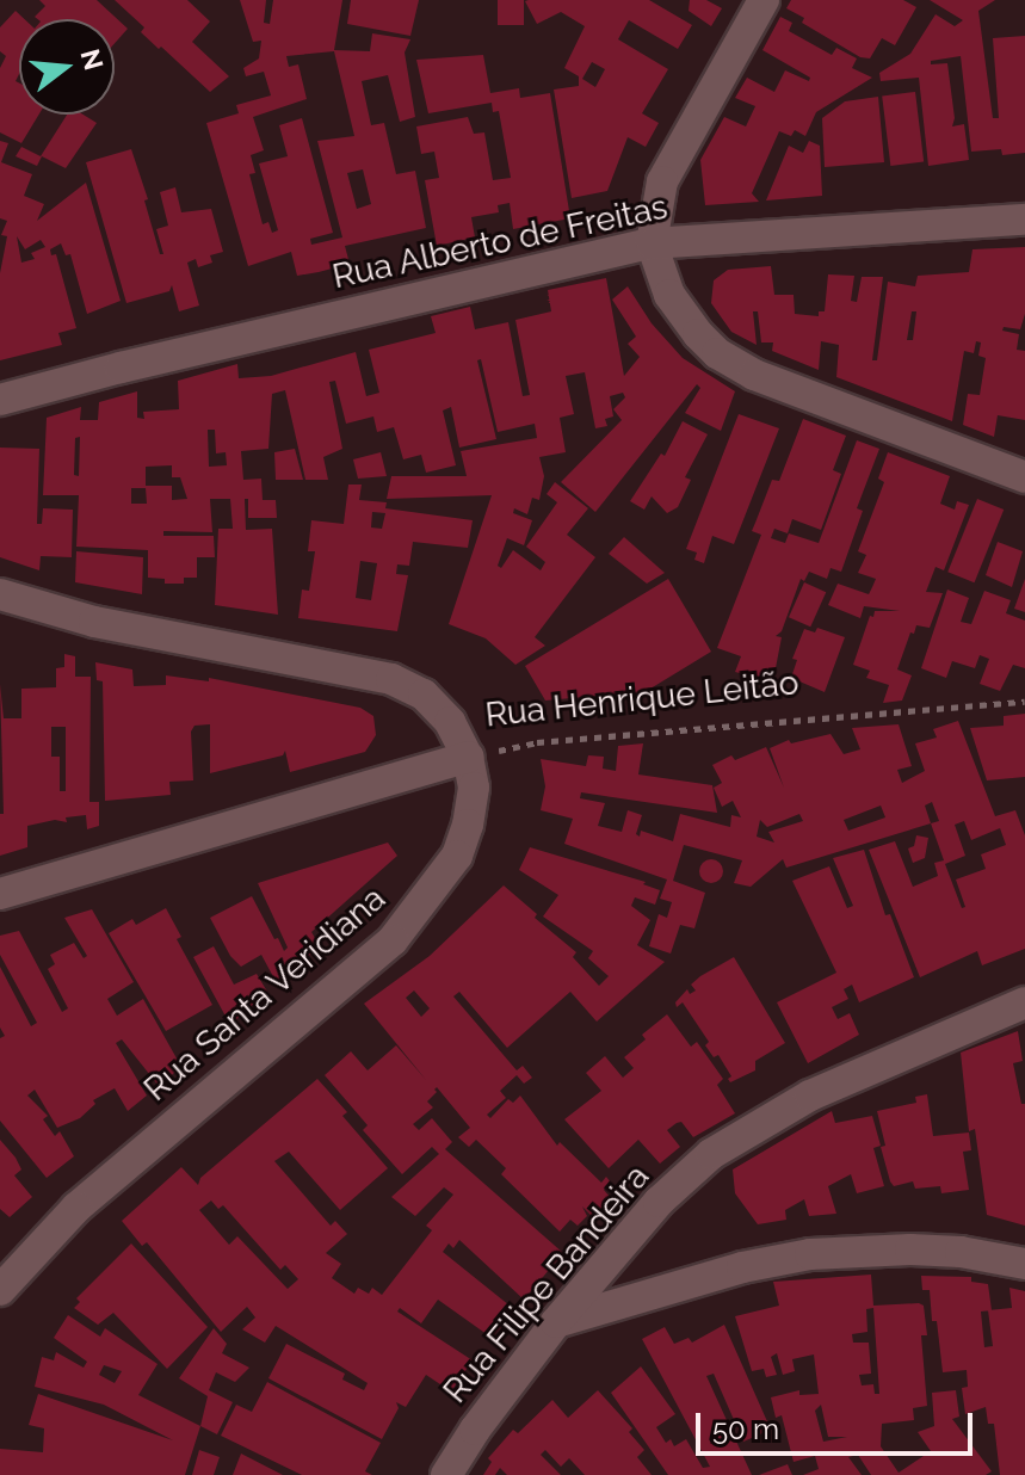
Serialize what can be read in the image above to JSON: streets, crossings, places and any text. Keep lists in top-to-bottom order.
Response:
{
  "streets": {
    "street": [
      "Rua Alberto de Freitas",
      "Rua Henrique Leitão",
      "Rua Santa Veridiana",
      "Rua Filipe Bandeira"
    ]
  },
  "crossings": [
    ["Rua Henrique Leitão", "Rua Santa Veridiana"]
  ],
  "scale_bar": "50 m",
  "north": "right"
}
